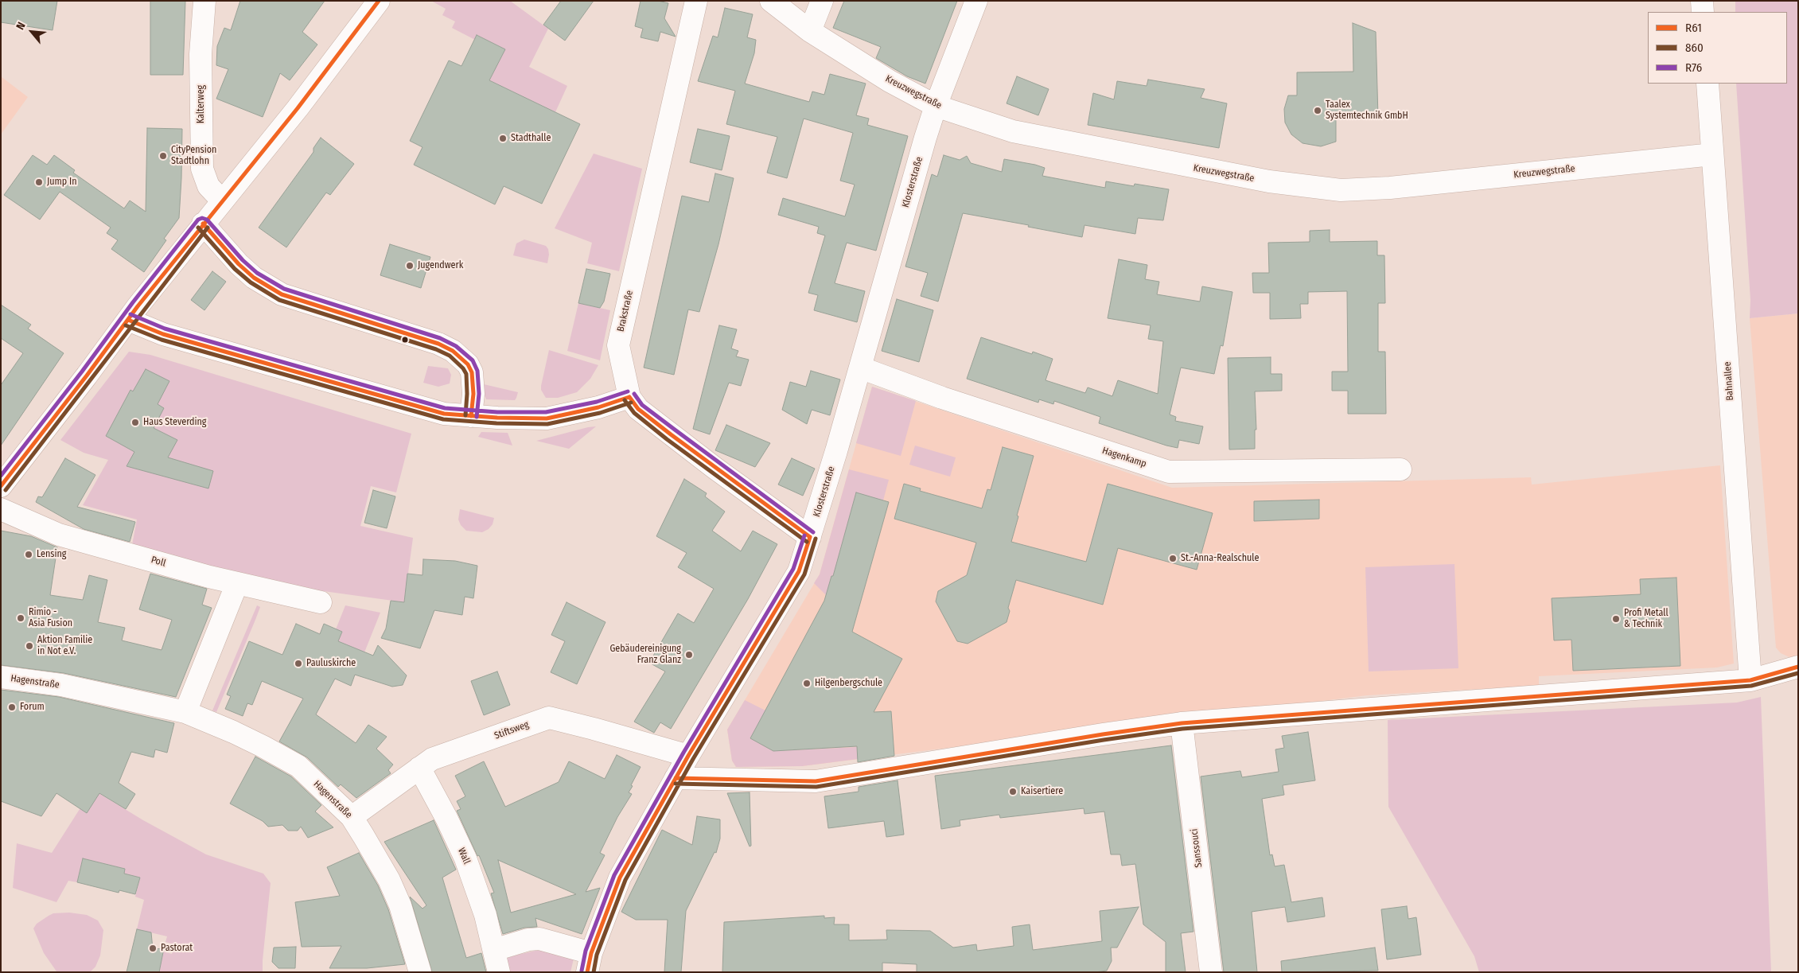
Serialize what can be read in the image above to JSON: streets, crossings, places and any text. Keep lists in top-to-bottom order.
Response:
{
  "streets": {
    "street": [
      "Kreuzwegstraße",
      "Kalterweg",
      "Klosterstraße",
      "Brakstraße",
      "Bahnallee",
      "Hagenkamp",
      "Poll",
      "Hagenstraße",
      "Stiftsweg",
      "Sanssouci",
      "Wall"
    ]
  },
  "crossings": [
    ["Kreuzwegstraße", "Klosterstraße"],
    ["Kreuzwegstraße", "Bahnallee"],
    ["Klosterstraße", "Brakstraße"],
    ["Klosterstraße", "Hagenkamp"],
    ["Klosterstraße", "Stiftsweg"],
    ["Hagenstraße", "Stiftsweg"],
    ["Stiftsweg", "Wall"]
  ],
  "places": [
    "Taalex Systemtechnik GmbH",
    "Stadthalle",
    "CityPension Stadtlohn",
    "Jump In",
    "Jugendwerk",
    "Haus Steverding",
    "Lensing",
    "St.-Anna-Realschule",
    "Rimio - Asia Fusion",
    "Profi Metall & Technik",
    "Aktion Familie in Not e.V.",
    "Gebäudereinigung Franz Glanz",
    "Pauluskirche",
    "Hilgenbergschule",
    "Forum",
    "Kaisertiere",
    "Pastorat"
  ],
  "lines": ["transit line R61", "transit line R76", "transit line 860"],
  "legend": ["R61", "860", "R76"],
  "north": "top left"
}
